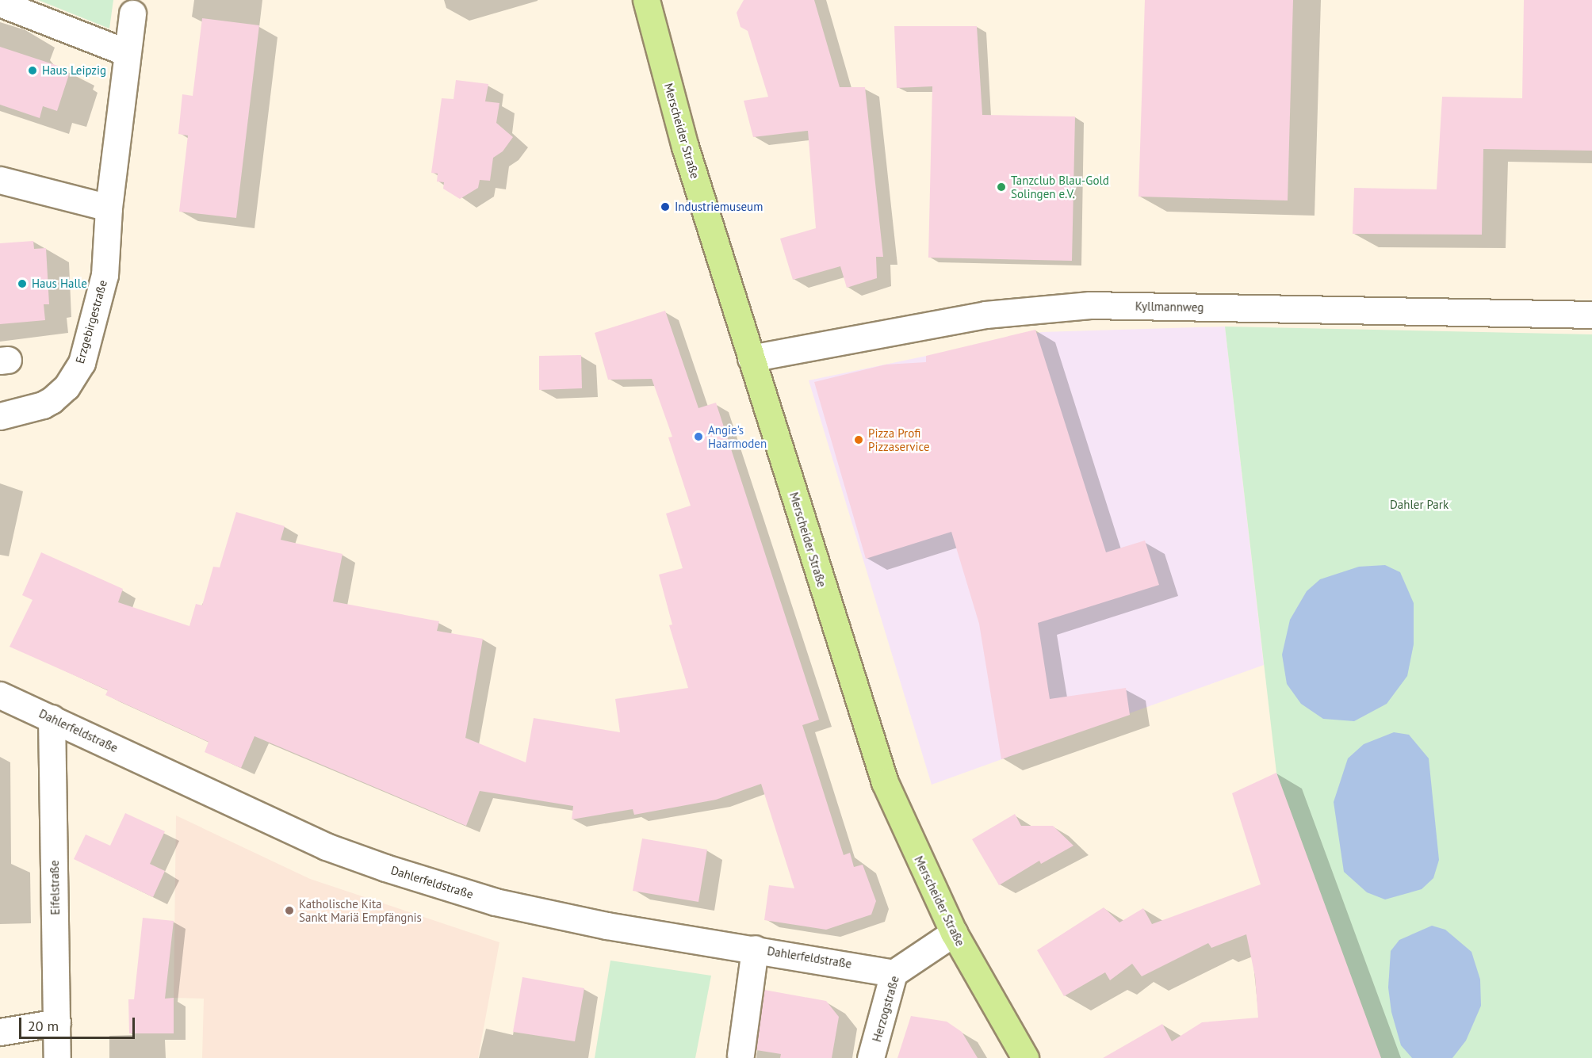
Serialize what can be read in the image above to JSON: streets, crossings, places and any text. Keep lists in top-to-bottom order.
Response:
{
  "streets": {
    "main road": ["Merscheider Straße"],
    "street": [
      "Kyllmannweg",
      "Erzgebirgestraße",
      "Dahlerfeldstraße",
      "Eifelstraße",
      "Herzogstraße"
    ]
  },
  "crossings": [
    ["Merscheider Straße", "Kyllmannweg"],
    ["Merscheider Straße", "Herzogstraße"],
    ["Dahlerfeldstraße", "Eifelstraße"],
    ["Dahlerfeldstraße", "Herzogstraße"]
  ],
  "parks": ["Dahler Park"],
  "places": [
    "Haus Leipzig",
    "Tanzclub Blau-Gold Solingen e.V.",
    "Industriemuseum",
    "Haus Halle",
    "Angie's Haarmoden",
    "Pizza Profi Pizzaservice",
    "Katholische Kita Sankt Mariä Empfängnis"
  ],
  "scale_bar": "20 m"
}
